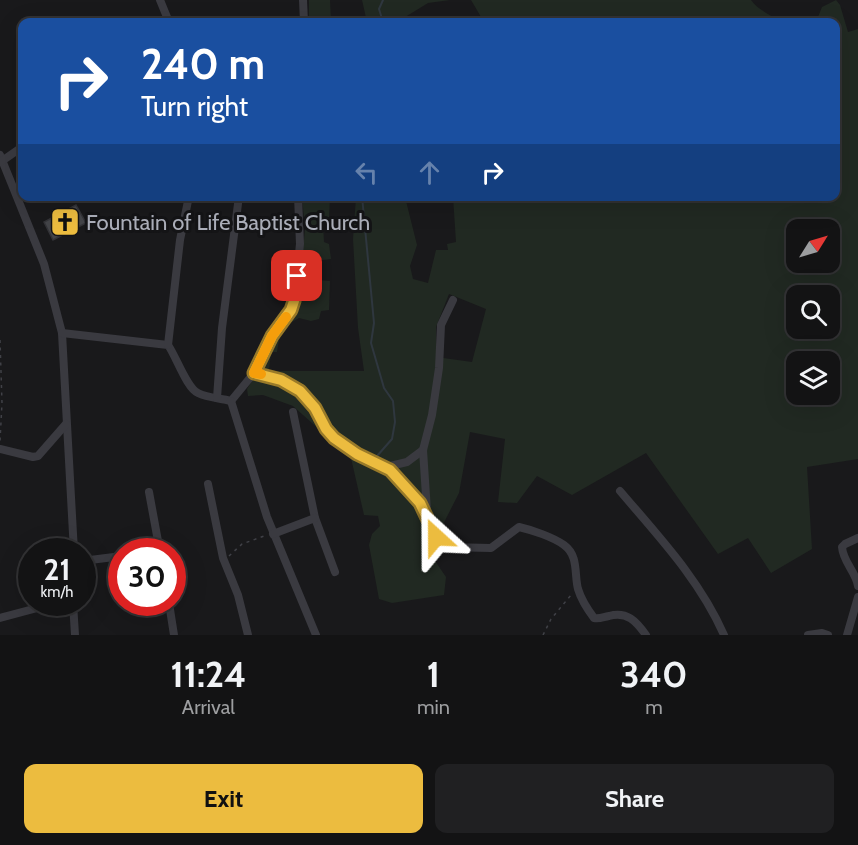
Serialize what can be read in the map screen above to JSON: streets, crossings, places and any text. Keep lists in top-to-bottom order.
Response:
{
  "places": {
    "church": ["Fountain of Life Baptist Church"]
  },
  "north": "top right",
  "page": {
    "turn": ["240 m", "Turn right"],
    "speed": "21 km/h",
    "limit": "30",
    "eta": [
      "11:24",
      "Arrival",
      "1",
      "min",
      "340",
      "m"
    ],
    "buttons": ["Exit", "Share"]
  }
}
